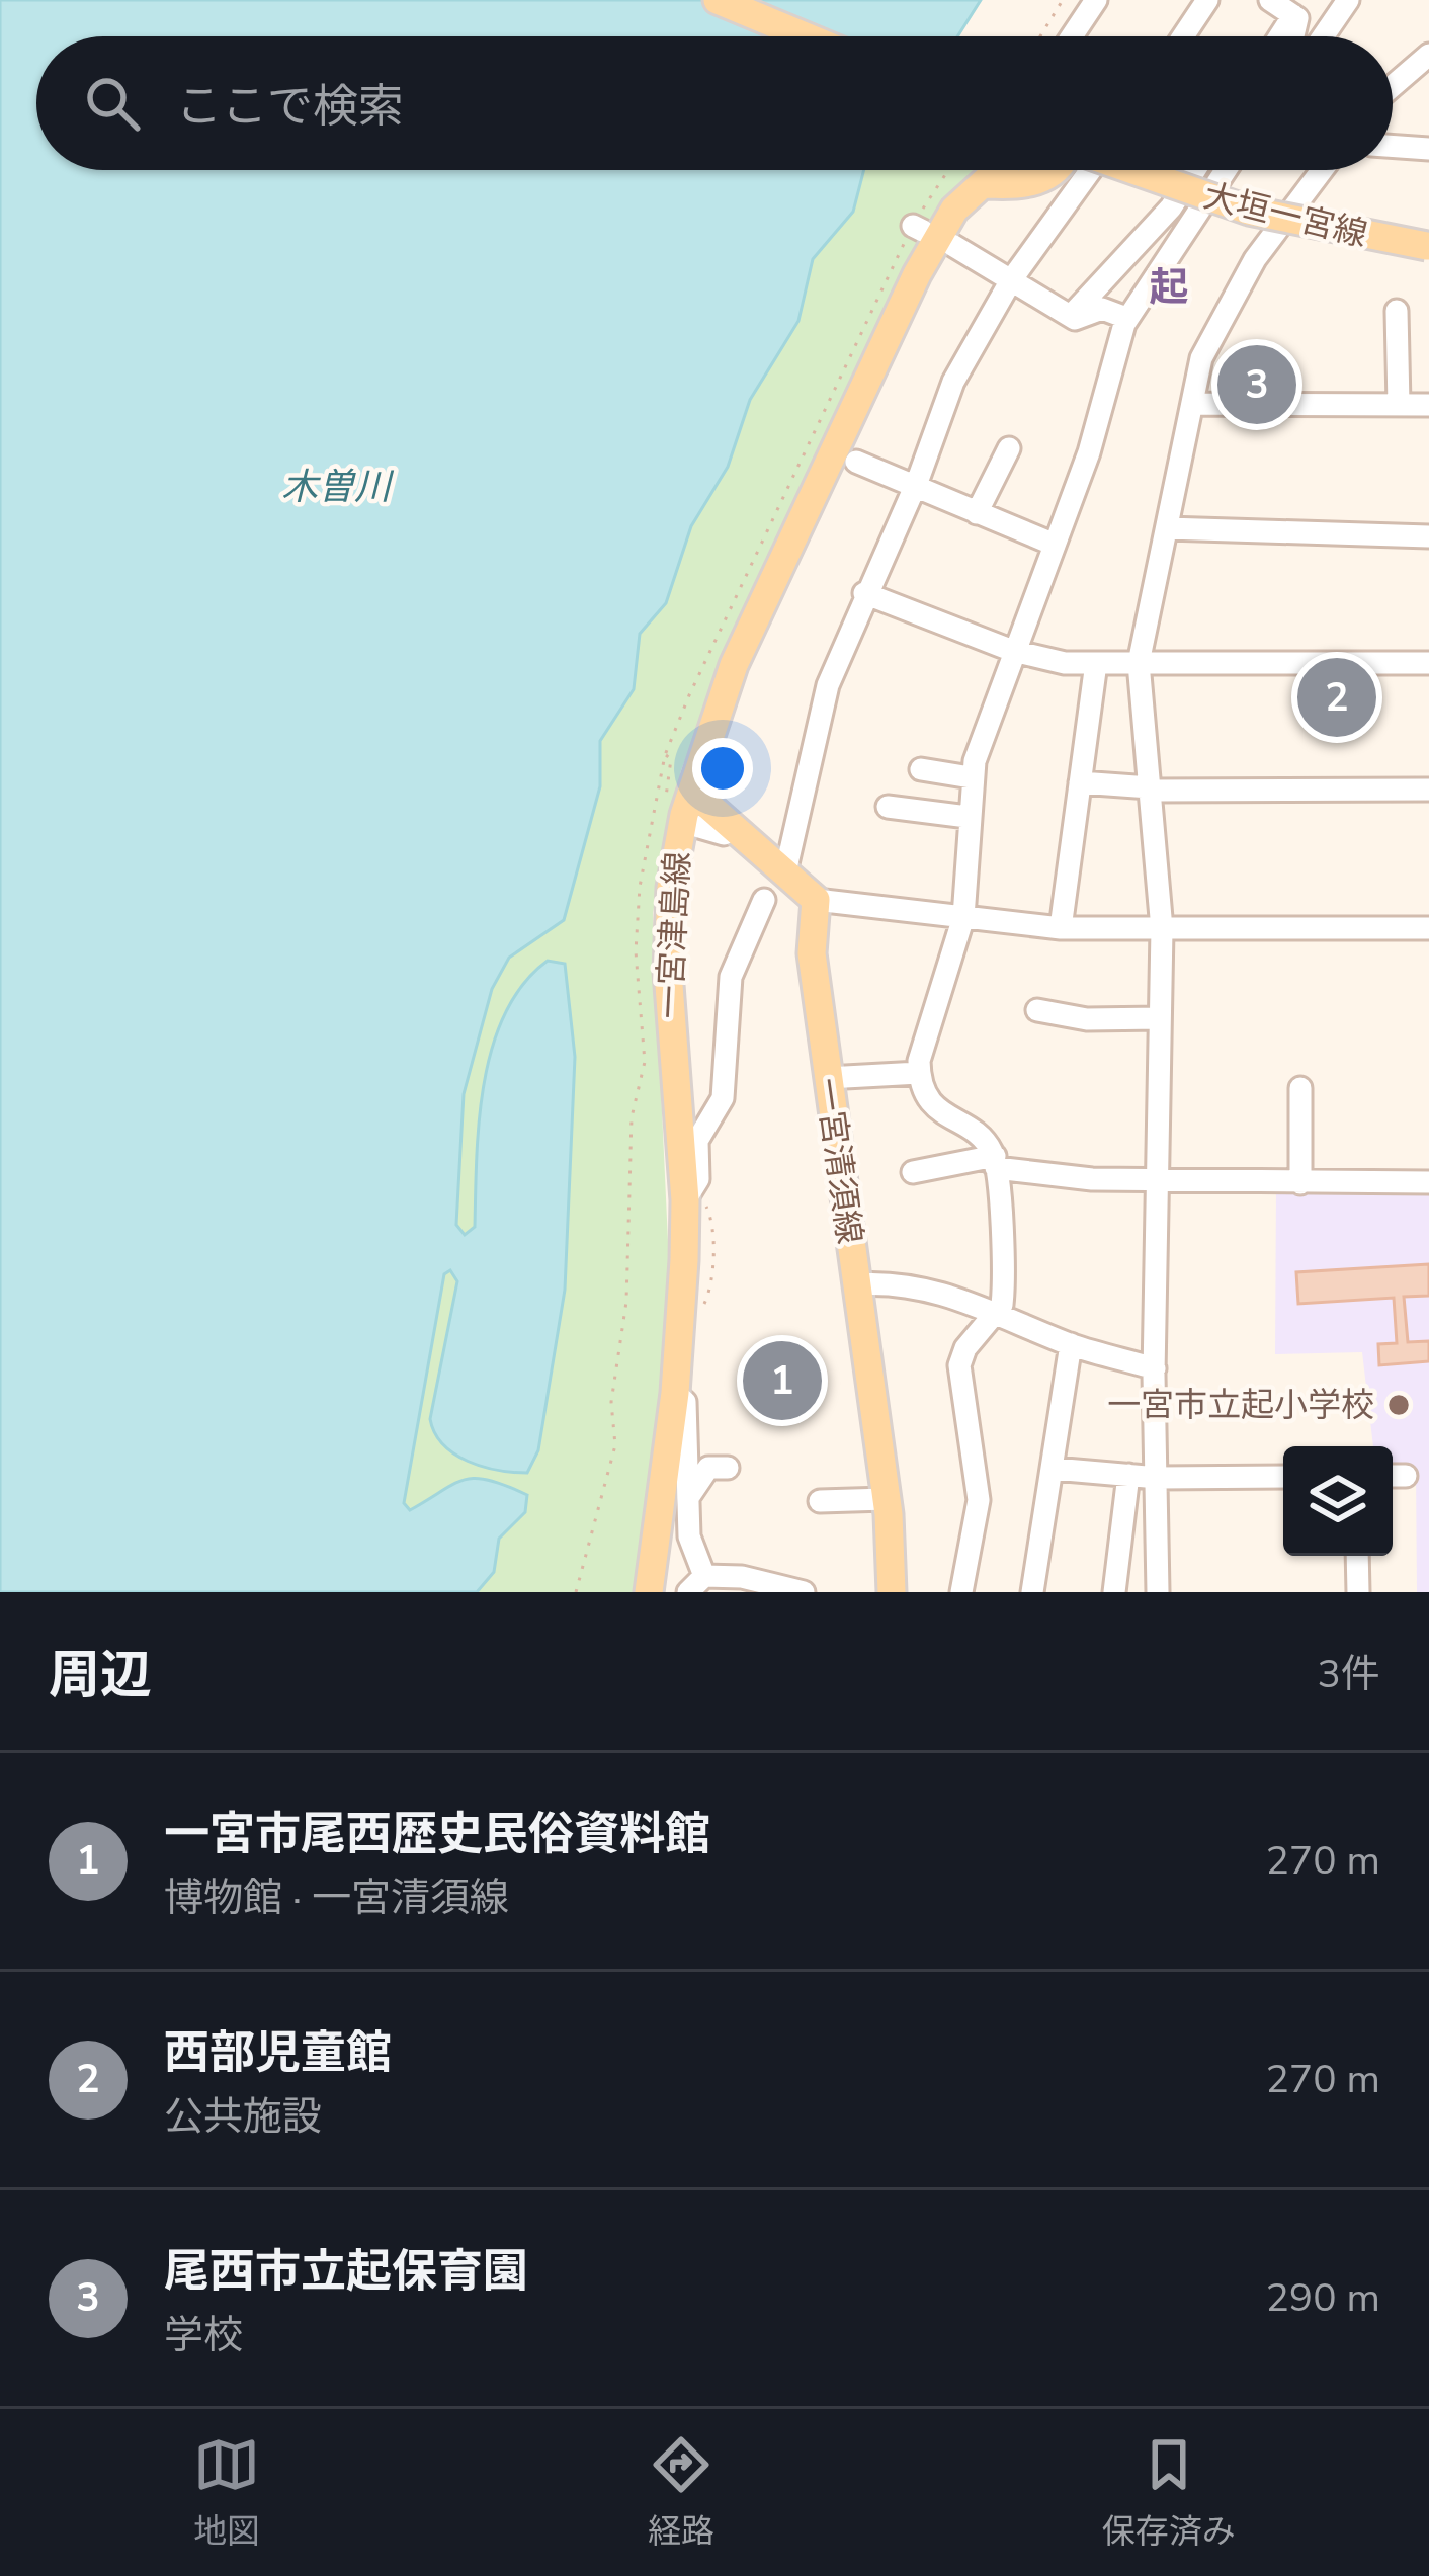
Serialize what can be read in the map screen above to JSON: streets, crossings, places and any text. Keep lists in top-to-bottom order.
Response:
{
  "streets": {
    "main road": ["大垣一宮線", "一宮津島線", "一宮清須線"]
  },
  "districts": ["起"],
  "water": ["木曽川"],
  "places": ["一宮市立起小学校"],
  "page": {
    "search": "ここで検索",
    "pins": ["3", "2", "1"],
    "heading": ["周辺", "3件"],
    "list": [
      {
        "mark": "1",
        "name": "一宮市尾西歴史民俗資料館",
        "note": "博物館 · 一宮清須線",
        "value": "270 m"
      },
      {
        "mark": "2",
        "name": "西部児童館",
        "note": "公共施設",
        "value": "270 m"
      },
      {
        "mark": "3",
        "name": "尾西市立起保育園",
        "note": "学校",
        "value": "290 m"
      }
    ],
    "nav": ["地図", "経路", "保存済み"]
  }
}
